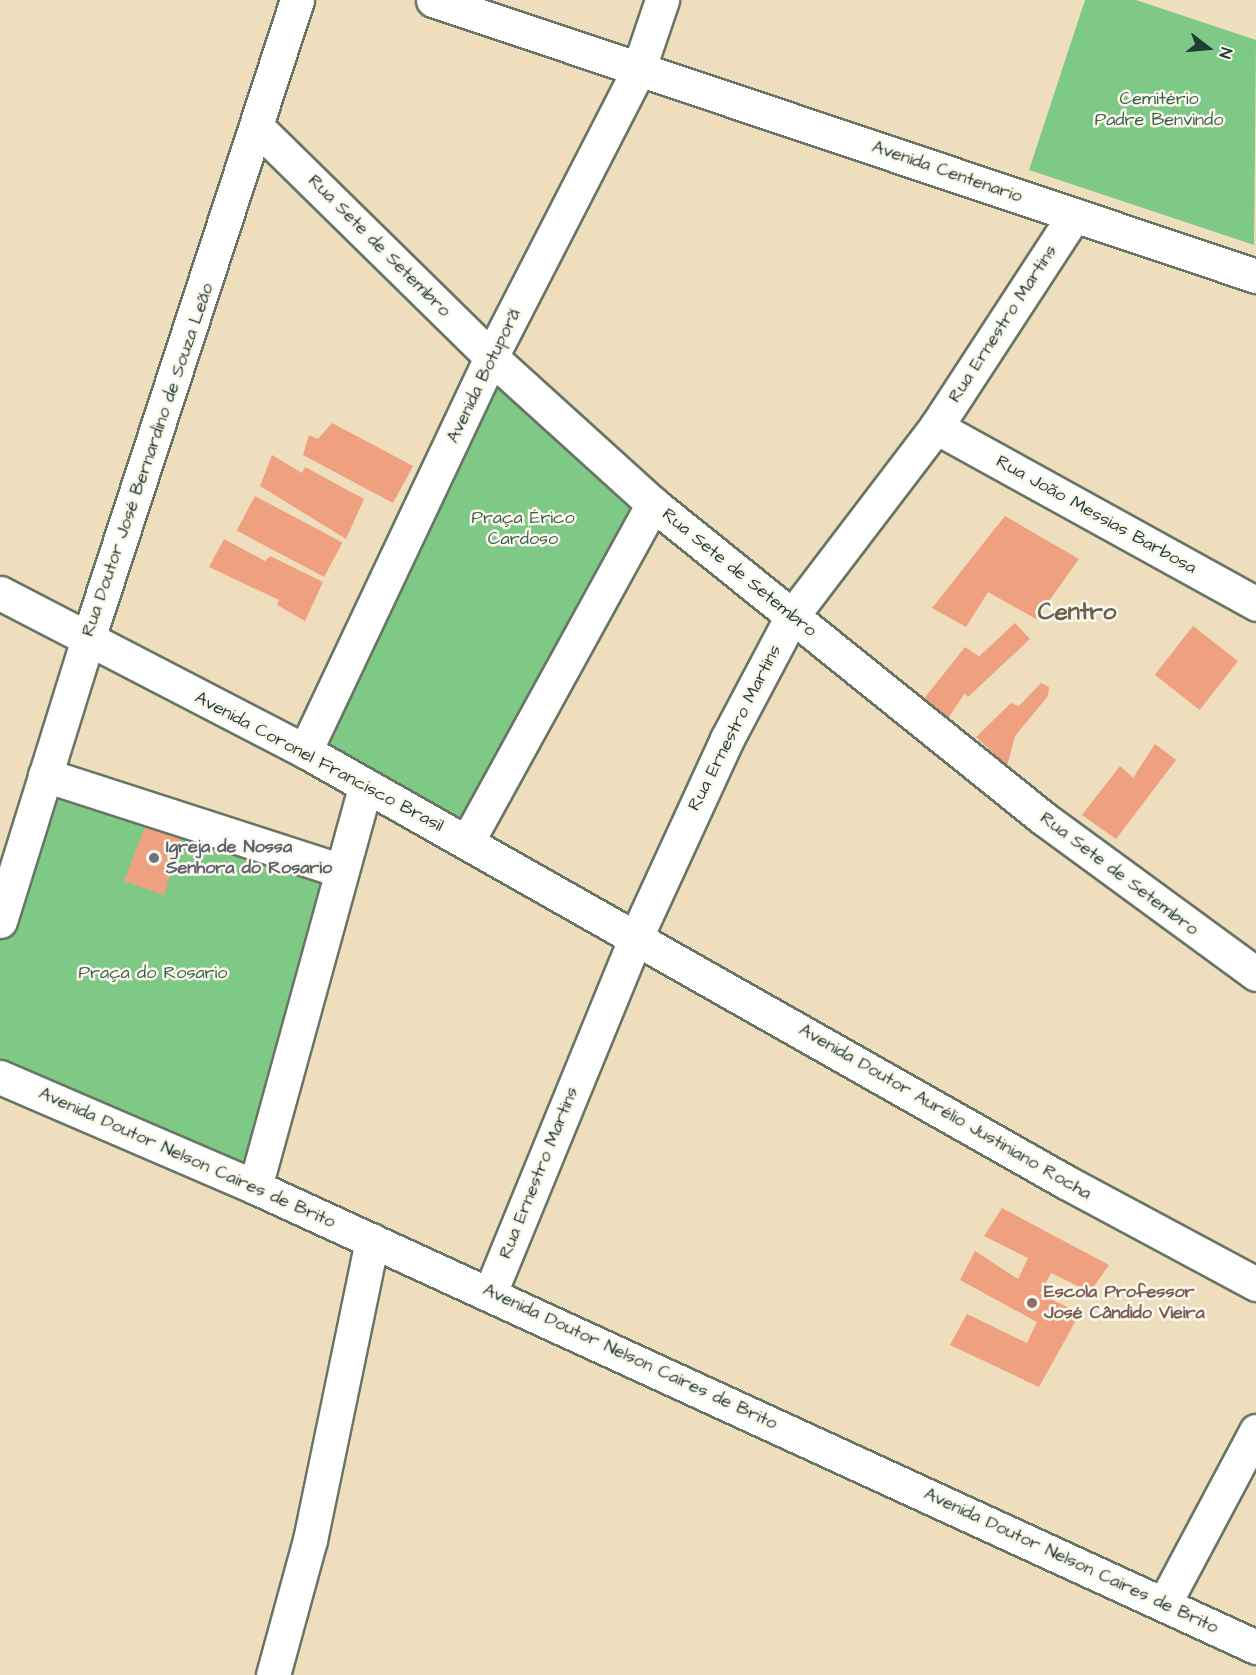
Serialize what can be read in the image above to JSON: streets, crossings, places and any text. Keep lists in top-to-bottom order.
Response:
{
  "streets": {
    "street": [
      "Avenida Centenario",
      "Rua Sete de Setembro",
      "Rua Ernestro Martins",
      "Avenida Botuporã",
      "Rua Doutor José Bernardino de Souza Leão",
      "Rua João Messias Barbosa",
      "Avenida Coronel Francisco Brasil",
      "Avenida Doutor Aurélio Justiniano Rocha",
      "Avenida Doutor Nelson Caires de Brito"
    ]
  },
  "crossings": [
    ["Avenida Centenario", "Rua Ernestro Martins"],
    ["Avenida Centenario", "Avenida Botuporã"],
    ["Rua Sete de Setembro", "Rua Ernestro Martins"],
    ["Rua Sete de Setembro", "Avenida Botuporã"],
    ["Rua Sete de Setembro", "Rua Doutor José Bernardino de Souza Leão"],
    ["Rua Ernestro Martins", "Rua João Messias Barbosa"],
    ["Rua Ernestro Martins", "Avenida Coronel Francisco Brasil"],
    ["Rua Ernestro Martins", "Avenida Doutor Aurélio Justiniano Rocha"],
    ["Rua Ernestro Martins", "Avenida Doutor Nelson Caires de Brito"],
    ["Avenida Botuporã", "Avenida Coronel Francisco Brasil"],
    ["Rua Doutor José Bernardino de Souza Leão", "Avenida Coronel Francisco Brasil"],
    ["Avenida Coronel Francisco Brasil", "Avenida Doutor Aurélio Justiniano Rocha"]
  ],
  "districts": ["Centro"],
  "parks": ["Cemitério Padre Benvindo", "Praça Érico Cardoso", "Praça do Rosario"],
  "places": ["Igreja de Nossa Senhora do Rosario", "Escola Professor José Cândido Vieira"],
  "north": "right"
}
